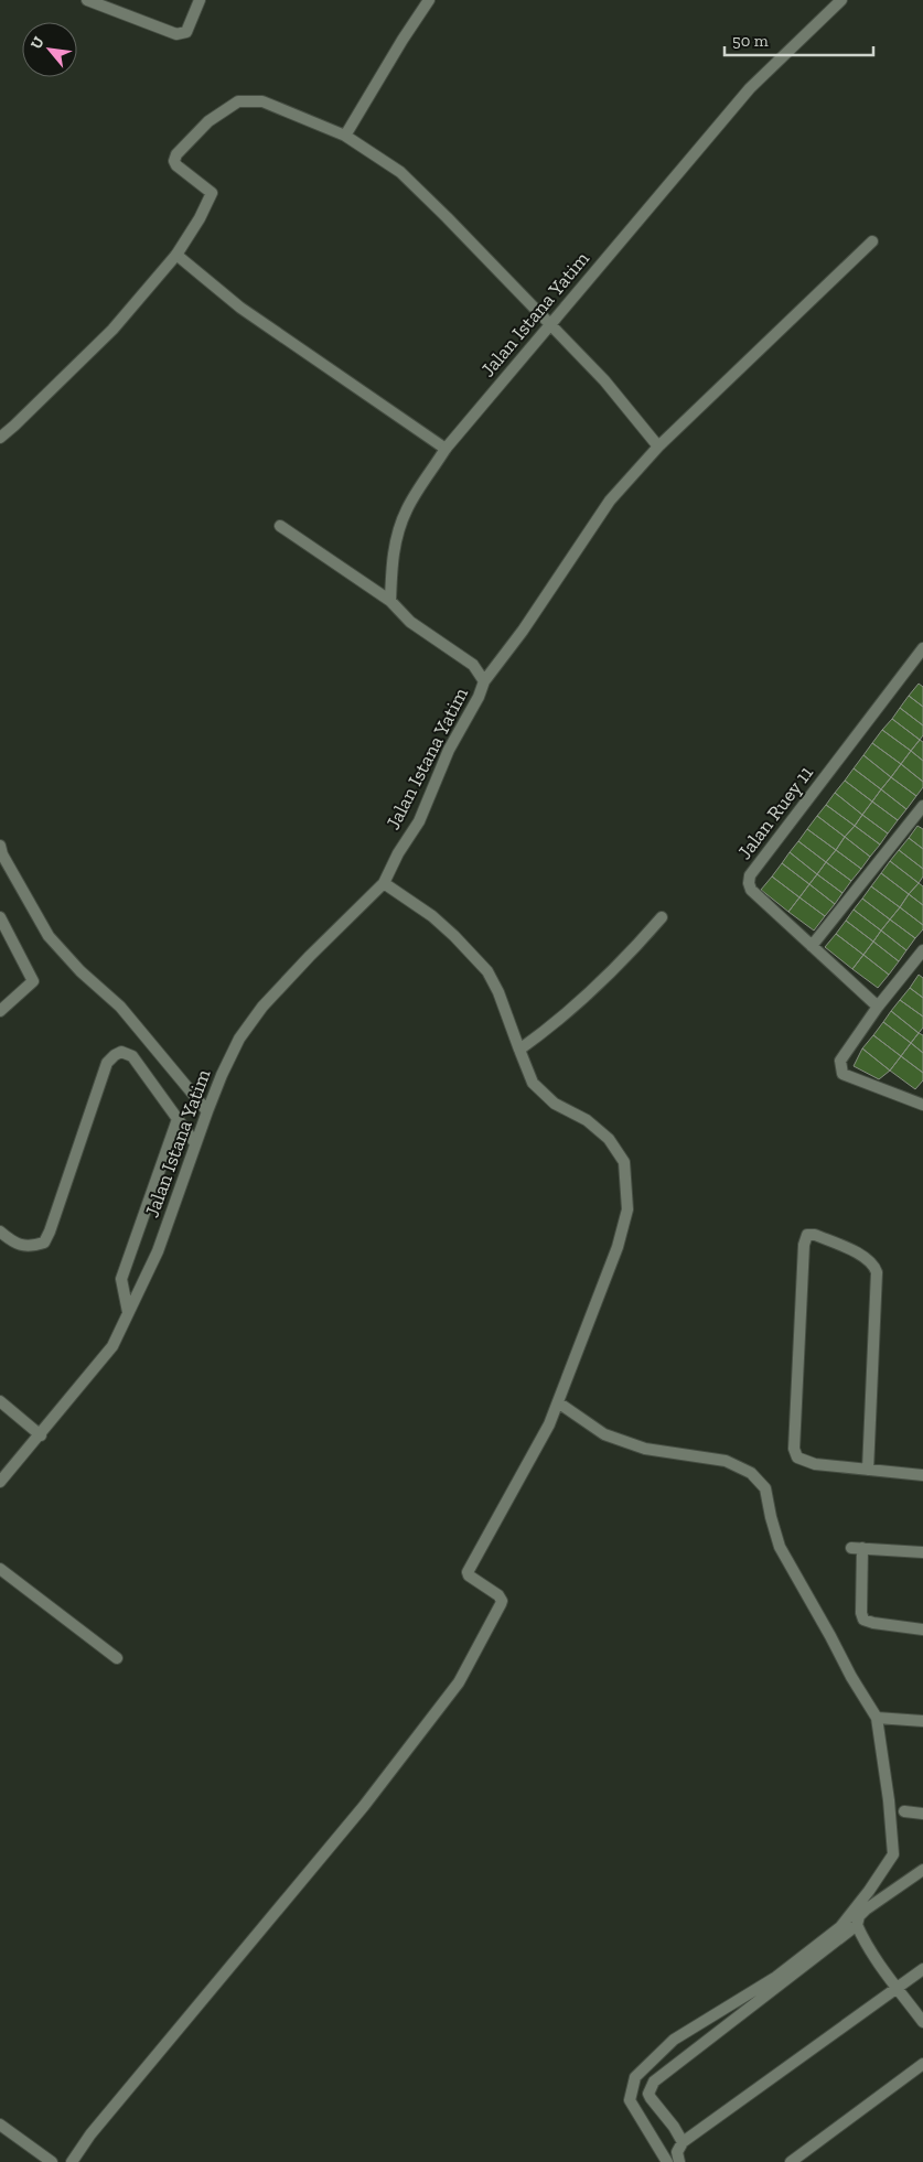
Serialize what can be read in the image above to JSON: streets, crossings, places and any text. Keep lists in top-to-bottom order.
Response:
{
  "streets": {
    "street": ["Jalan Istana Yatim", "Jalan Ruey 11"]
  },
  "scale_bar": "50 m",
  "north": "top left"
}
